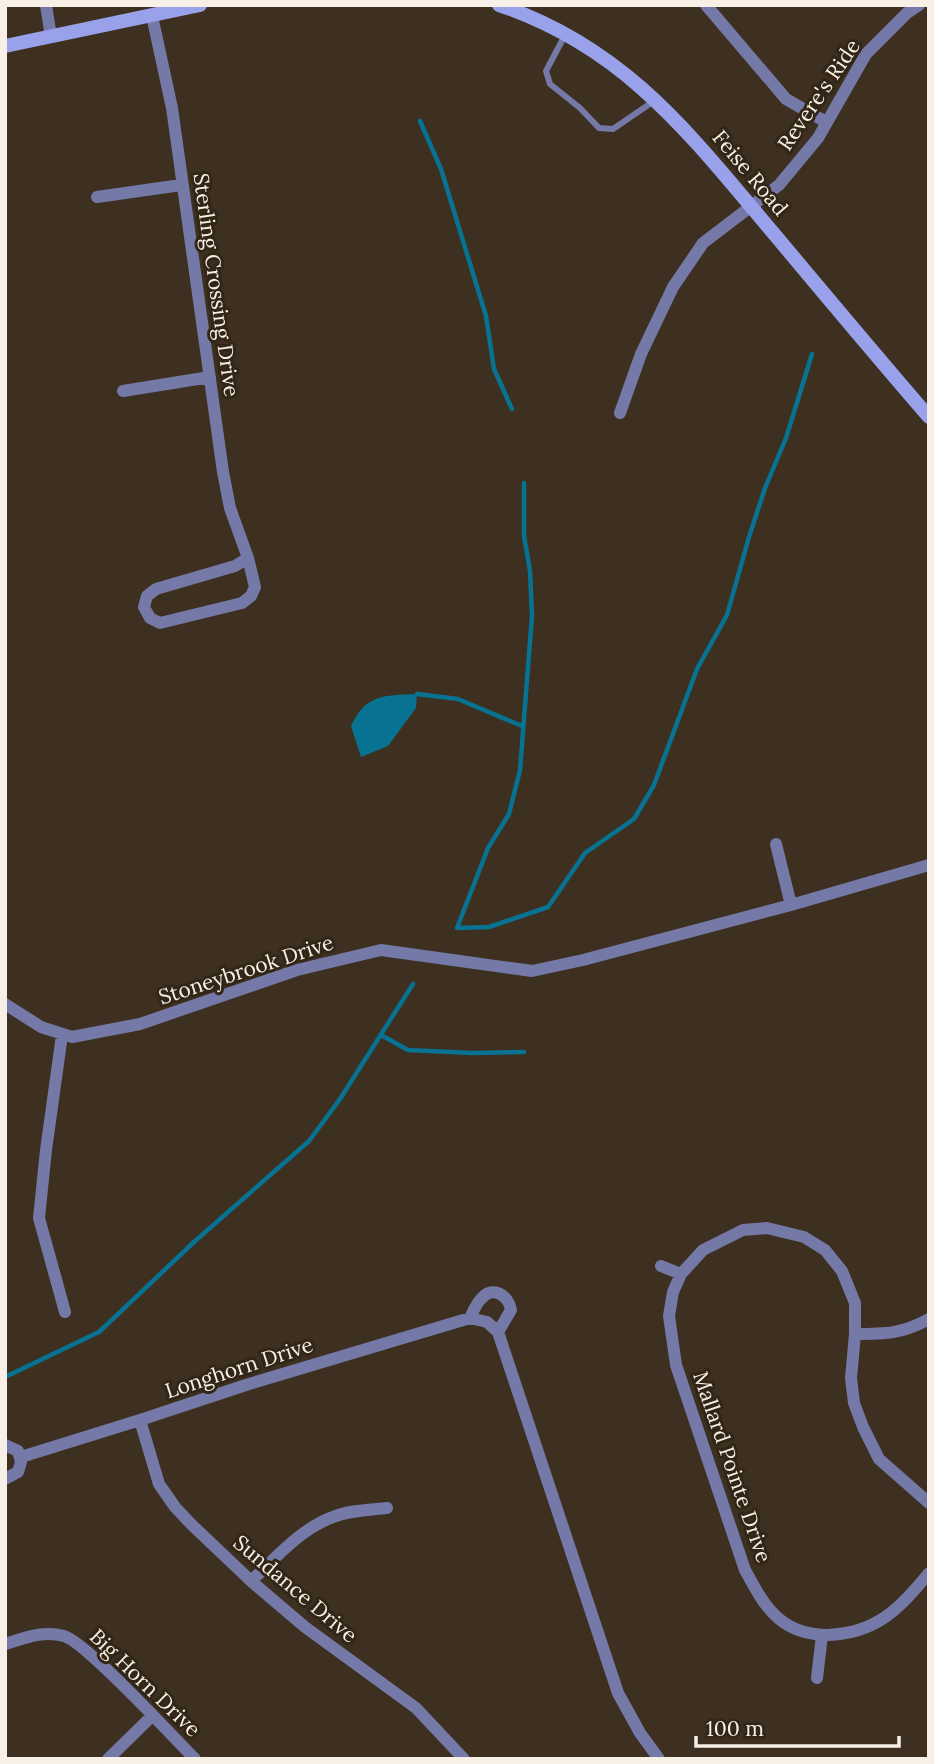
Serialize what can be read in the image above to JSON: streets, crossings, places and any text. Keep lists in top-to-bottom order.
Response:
{
  "streets": {
    "main road": ["Feise Road"],
    "street": [
      "Revere's Ride",
      "Sterling Crossing Drive",
      "Stoneybrook Drive",
      "Longhorn Drive",
      "Mallard Pointe Drive",
      "Sundance Drive",
      "Big Horn Drive"
    ]
  },
  "crossings": [
    ["Revere's Ride", "Feise Road"],
    ["Longhorn Drive", "Sundance Drive"]
  ],
  "scale_bar": "100 m"
}
